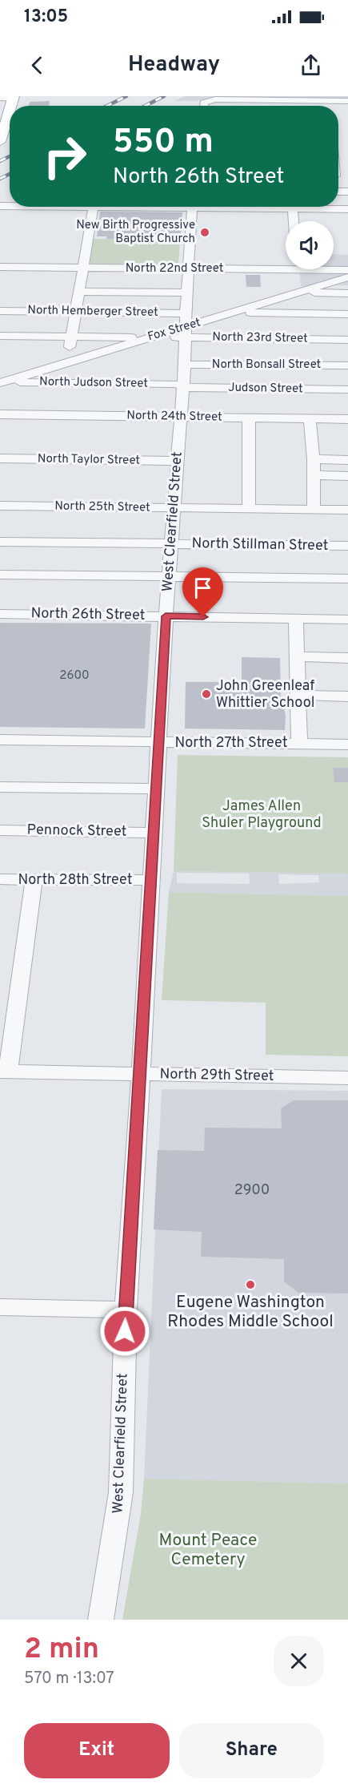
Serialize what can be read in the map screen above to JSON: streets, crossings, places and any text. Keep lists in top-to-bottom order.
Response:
{
  "streets": {
    "street": [
      "North 22nd Street",
      "North Hemberger Street",
      "Fox Street",
      "North 23rd Street",
      "North Bonsall Street",
      "North Judson Street",
      "Judson Street",
      "North 24th Street",
      "North Taylor Street",
      "North 25th Street",
      "West Clearfield Street",
      "North Stillman Street",
      "North 26th Street",
      "North 27th Street",
      "Pennock Street",
      "North 28th Street",
      "North 29th Street"
    ]
  },
  "crossings": [
    ["North 22nd Street", "Fox Street"],
    ["North 22nd Street", "West Clearfield Street"],
    ["North Hemberger Street", "West Clearfield Street"],
    ["Fox Street", "North 23rd Street"],
    ["Fox Street", "North Judson Street"],
    ["Fox Street", "West Clearfield Street"],
    ["North 23rd Street", "West Clearfield Street"],
    ["North Bonsall Street", "West Clearfield Street"],
    ["North Judson Street", "Judson Street"],
    ["North Judson Street", "West Clearfield Street"],
    ["Judson Street", "West Clearfield Street"],
    ["North 24th Street", "West Clearfield Street"],
    ["North Taylor Street", "West Clearfield Street"],
    ["North 25th Street", "West Clearfield Street"],
    ["West Clearfield Street", "North Stillman Street"],
    ["West Clearfield Street", "North 26th Street"],
    ["West Clearfield Street", "North 27th Street"],
    ["West Clearfield Street", "Pennock Street"],
    ["West Clearfield Street", "North 28th Street"],
    ["West Clearfield Street", "North 29th Street"]
  ],
  "parks": ["James Allen Shuler Playground", "Mount Peace Cemetery"],
  "places": ["New Birth Progressive Baptist Church", "John Greenleaf Whittier School", "Eugene Washington Rhodes Middle School"],
  "house_numbers": ["2600", "2900"],
  "page": {
    "status": "13:05",
    "header": "Headway",
    "turn": ["550 m", "North 26th Street"],
    "heading": ["2 min", "570 m · 13:07"],
    "buttons": ["Exit", "Share"]
  }
}
